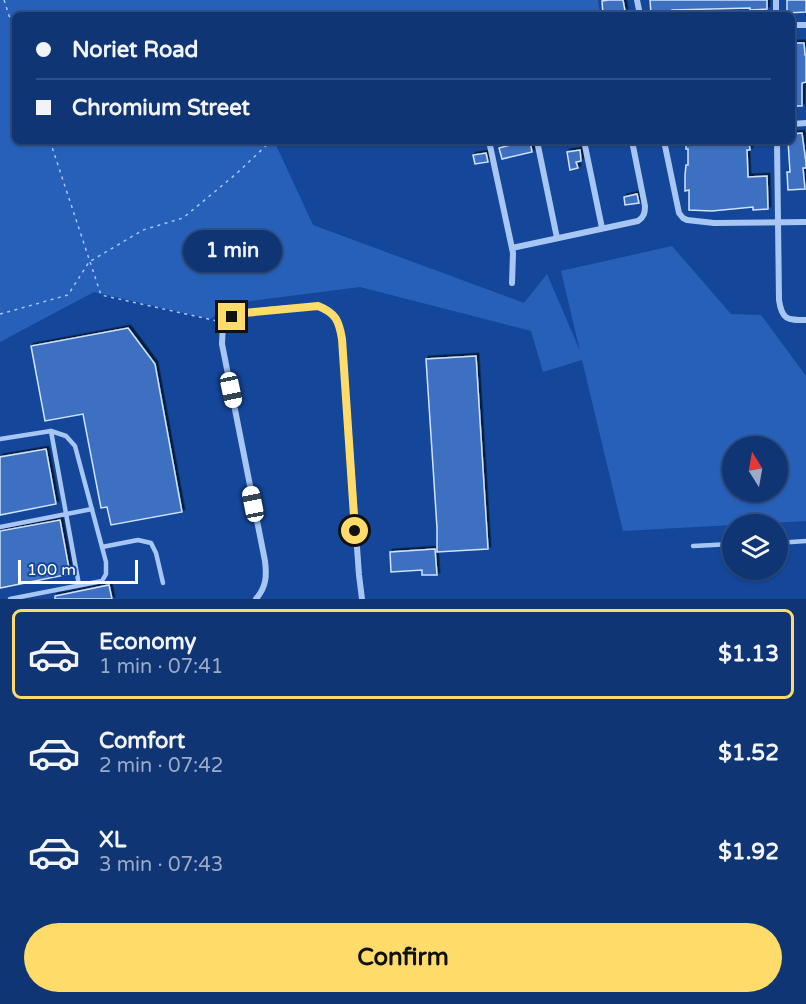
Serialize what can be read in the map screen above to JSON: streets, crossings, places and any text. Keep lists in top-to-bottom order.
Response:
{
  "scale_bar": "100 m",
  "north": "top",
  "page": {
    "banner": ["Noriet Road", "Chromium Street"],
    "bubble": "1 min",
    "scale": "100 m",
    "list": [
      {
        "name": "Economy",
        "note": "1 min · 07:41",
        "value": "$1.13"
      },
      {
        "name": "Comfort",
        "note": "2 min · 07:42",
        "value": "$1.52"
      },
      {
        "name": "XL",
        "note": "3 min · 07:43",
        "value": "$1.92"
      }
    ],
    "buttons": "Confirm"
  }
}
